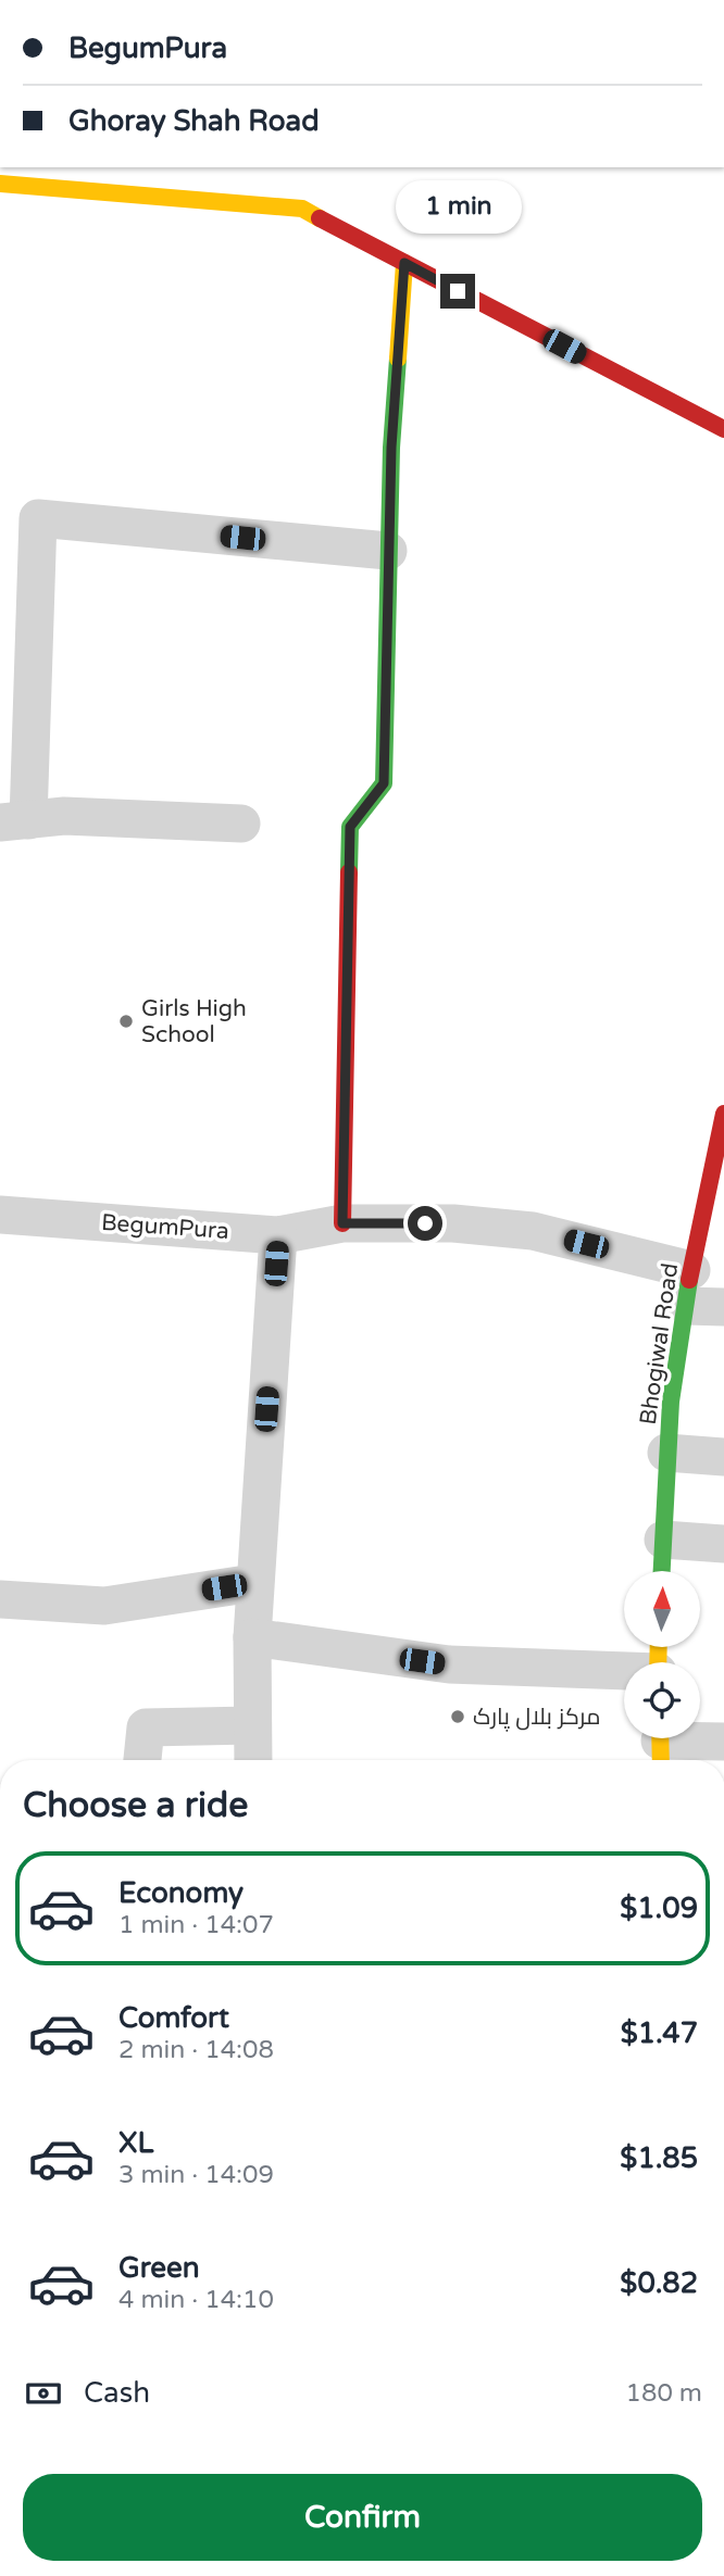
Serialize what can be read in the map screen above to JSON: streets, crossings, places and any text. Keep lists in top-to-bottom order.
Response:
{
  "streets": {
    "main road": ["Bhogiwal Road"],
    "street": ["BegumPura"]
  },
  "crossings": [
    ["BegumPura", "Bhogiwal Road"]
  ],
  "places": ["Girls High School", "مرکز بلال پارک"],
  "north": "top",
  "page": {
    "banner": ["BegumPura", "Ghoray Shah Road"],
    "bubble": "1 min",
    "heading": "Choose a ride",
    "list": [
      {
        "name": "Economy",
        "note": "1 min · 14:07",
        "value": "$1.09"
      },
      {
        "name": "Comfort",
        "note": "2 min · 14:08",
        "value": "$1.47"
      },
      {
        "name": "XL",
        "note": "3 min · 14:09",
        "value": "$1.85"
      },
      {
        "name": "Green",
        "note": "4 min · 14:10",
        "value": "$0.82"
      }
    ],
    "pay": ["Cash", "180 m"],
    "buttons": "Confirm"
  }
}
